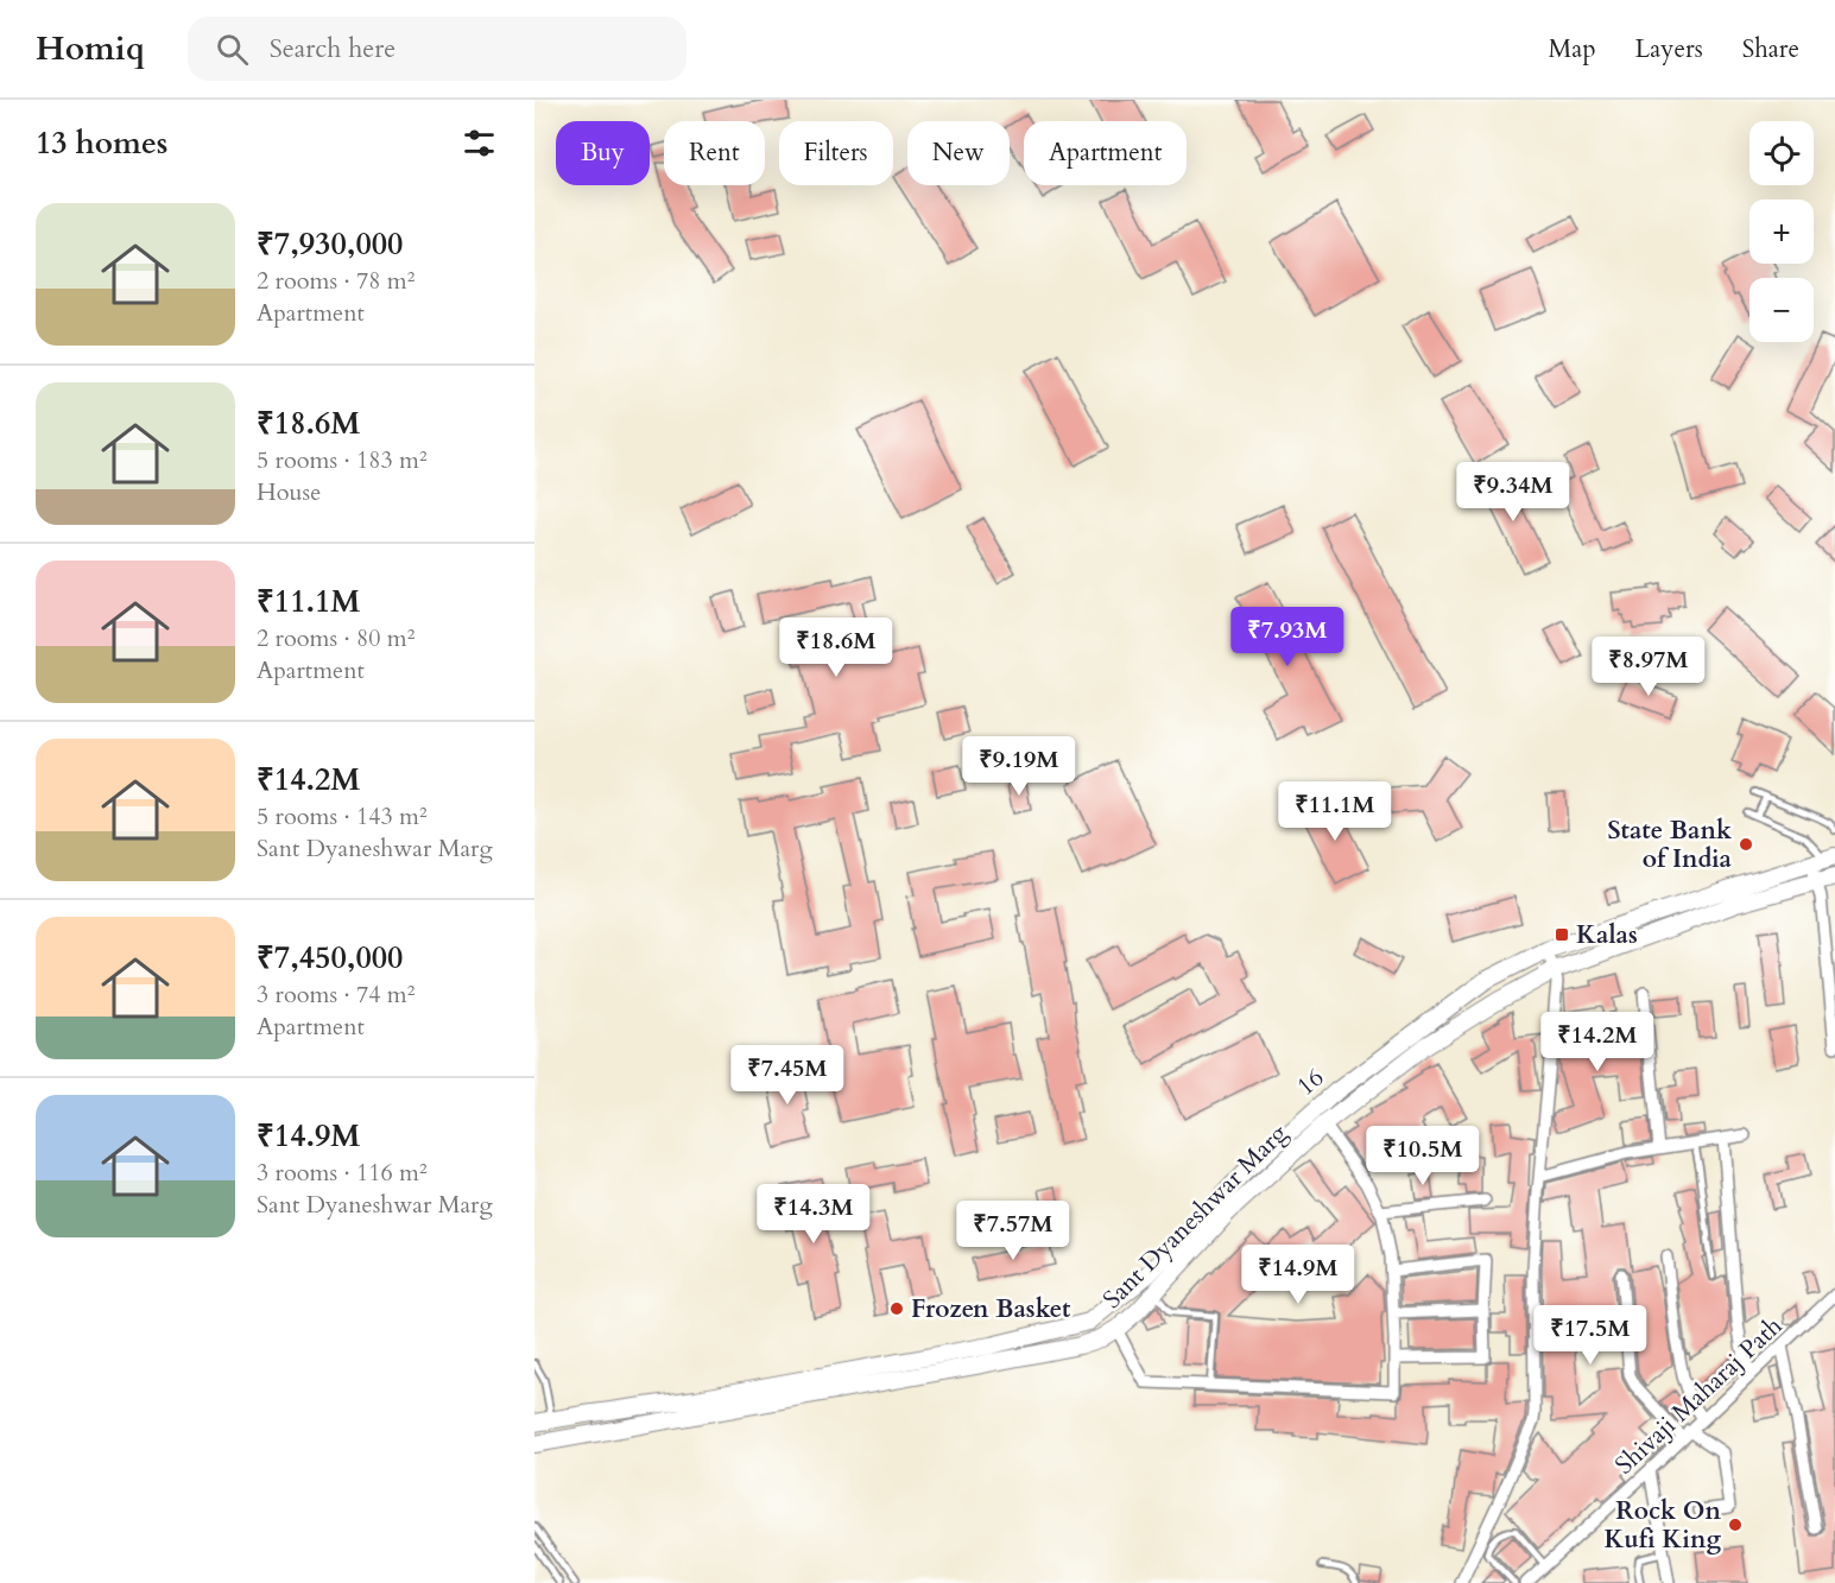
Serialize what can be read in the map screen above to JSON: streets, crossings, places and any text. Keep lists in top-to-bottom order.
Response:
{
  "streets": {
    "main road": ["16", "Sant Dyaneshwar Marg"],
    "street": ["Shivaji Maharaj Path"]
  },
  "crossings": [
    ["16", "Sant Dyaneshwar Marg"]
  ],
  "places": {
    "other": ["State Bank of India", "Frozen Basket", "Rock On Kufi King"],
    "transit": ["Kalas"]
  },
  "page": {
    "header": "Homiq",
    "search": "Search here",
    "nav": ["Map", "Layers", "Share"],
    "heading": "13 homes",
    "map_buttons": ["+", "−"],
    "chip": [
      "Buy",
      "Rent",
      "Filters",
      "New",
      "Apartment"
    ],
    "list": [
      {
        "name": "₹7,930,000",
        "note": "2 rooms · 78 m² · Apartment"
      },
      {
        "name": "₹18.6M",
        "note": "5 rooms · 183 m² · House"
      },
      {
        "name": "₹11.1M",
        "note": "2 rooms · 80 m² · Apartment"
      },
      {
        "name": "₹14.2M",
        "note": "5 rooms · 143 m² · Sant Dyaneshwar Marg"
      },
      {
        "name": "₹7,450,000",
        "note": "3 rooms · 74 m² · Apartment"
      },
      {
        "name": "₹14.9M",
        "note": "3 rooms · 116 m² · Sant Dyaneshwar Marg"
      }
    ],
    "price": [
      "₹9.34M",
      "₹7.93M",
      "₹18.6M",
      "₹8.97M",
      "₹9.19M",
      "₹11.1M",
      "₹14.2M",
      "₹7.45M",
      "₹10.5M",
      "₹14.3M",
      "₹7.57M",
      "₹14.9M",
      "₹17.5M"
    ]
  }
}
